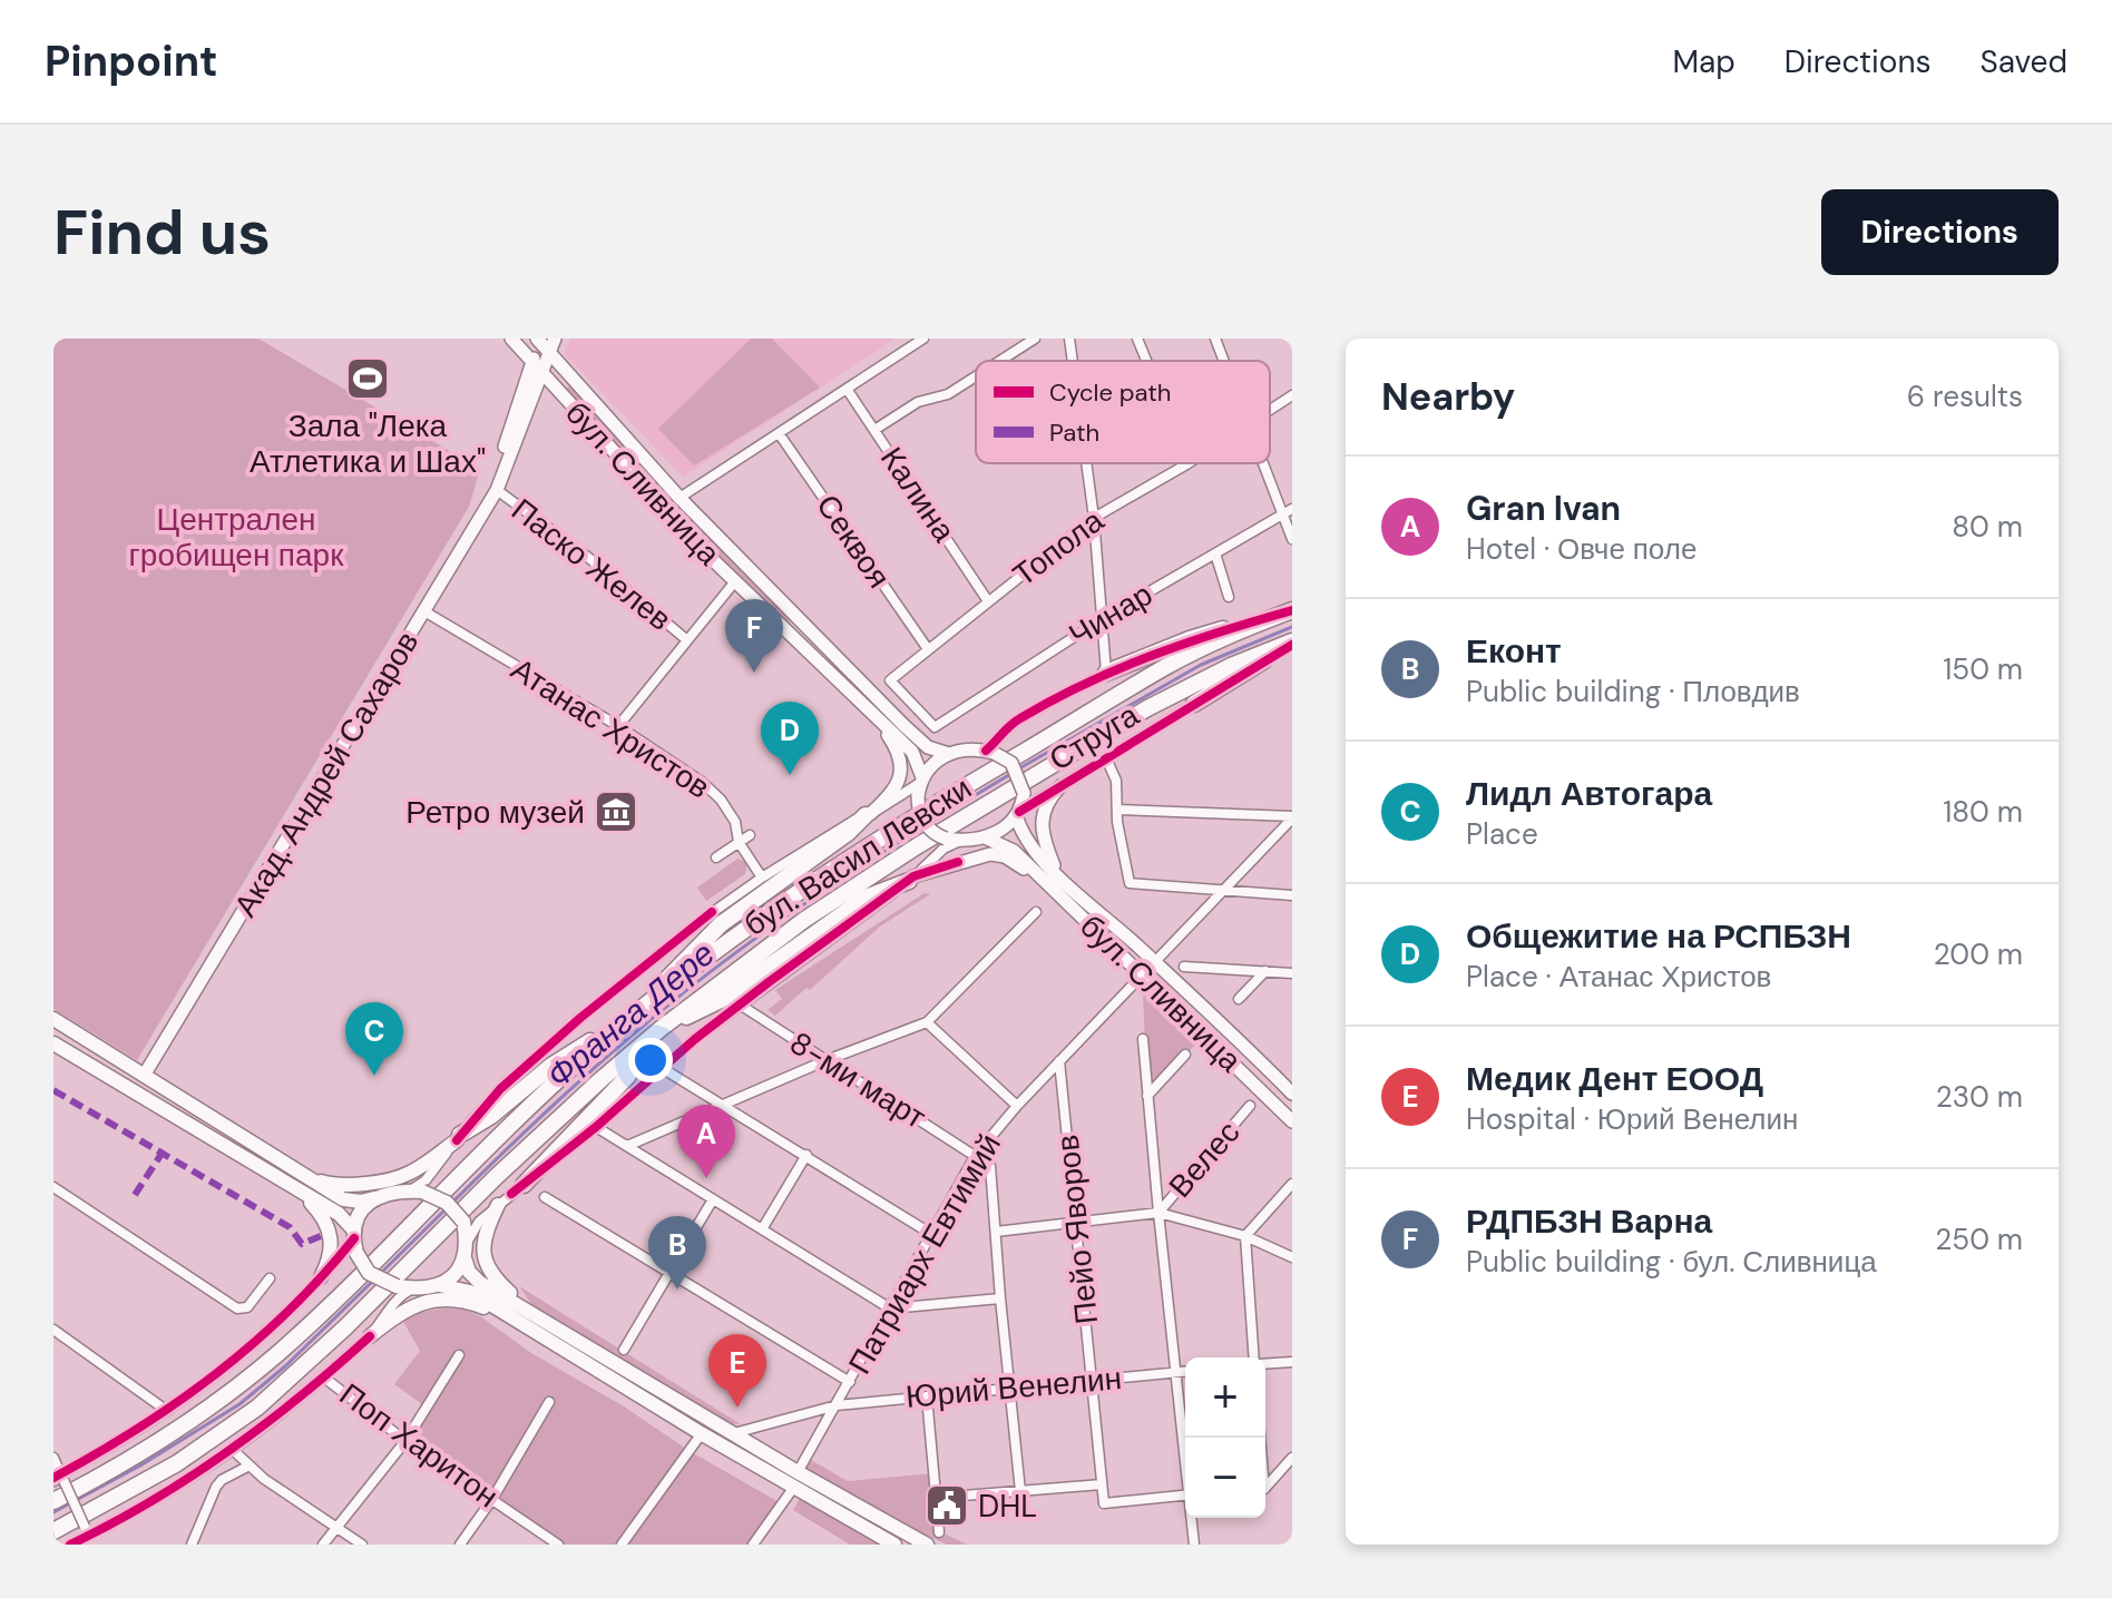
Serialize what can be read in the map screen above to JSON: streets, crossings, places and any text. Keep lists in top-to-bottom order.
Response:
{
  "streets": {
    "highway": ["бул. Васил Левски"],
    "main road": ["бул. Сливница", "Акад. Андрей Сахаров"],
    "street": [
      "Калина",
      "Секвоя",
      "Топола",
      "Паско Желев",
      "Чинар",
      "Атанас Христов",
      "Струга",
      "8-ми март",
      "Велес",
      "Пейо Яворов",
      "Патриарх Евтимий",
      "Юрий Венелин",
      "Поп Харитон"
    ]
  },
  "crossings": [
    ["бул. Сливница", "Струга"],
    ["бул. Сливница", "Акад. Андрей Сахаров"],
    ["бул. Сливница", "Патриарх Евтимий"],
    ["Калина", "Топола"],
    ["Секвоя", "Топола"],
    ["Топола", "Чинар"],
    ["Паско Желев", "Акад. Андрей Сахаров"],
    ["Атанас Христов", "Акад. Андрей Сахаров"],
    ["8-ми март", "Патриарх Евтимий"],
    ["Пейо Яворов", "Патриарх Евтимий"],
    ["Пейо Яворов", "Юрий Венелин"],
    ["Патриарх Евтимий", "Юрий Венелин"]
  ],
  "water": ["Франга Дере"],
  "parks": ["Централен гробищен парк"],
  "places": {
    "sports": ["Зала \"Лека Атлетика и Шах\""],
    "museum": ["Ретро музей"],
    "public building": ["DHL"]
  },
  "legend": ["Cycle path", "Path"],
  "page": {
    "header": "Pinpoint",
    "nav": ["Map", "Directions", "Saved"],
    "buttons": "Directions",
    "title": "Find us",
    "heading": ["Nearby", "6 results"],
    "list": [
      {
        "mark": "A",
        "name": "Gran Ivan",
        "note": "Hotel · Овче поле",
        "value": "80 m"
      },
      {
        "mark": "B",
        "name": "Еконт",
        "note": "Public building · Пловдив",
        "value": "150 m"
      },
      {
        "mark": "C",
        "name": "Лидл Автогара",
        "note": "Place",
        "value": "180 m"
      },
      {
        "mark": "D",
        "name": "Общежитие на РСПБЗН",
        "note": "Place · Атанас Христов",
        "value": "200 m"
      },
      {
        "mark": "E",
        "name": "Медик Дент ЕООД",
        "note": "Hospital · Юрий Венелин",
        "value": "230 m"
      },
      {
        "mark": "F",
        "name": "РДПБЗН Варна",
        "note": "Public building · бул. Сливница",
        "value": "250 m"
      }
    ],
    "pins": [
      "F",
      "D",
      "C",
      "A",
      "B",
      "E"
    ],
    "map_buttons": ["+", "−"]
  }
}
